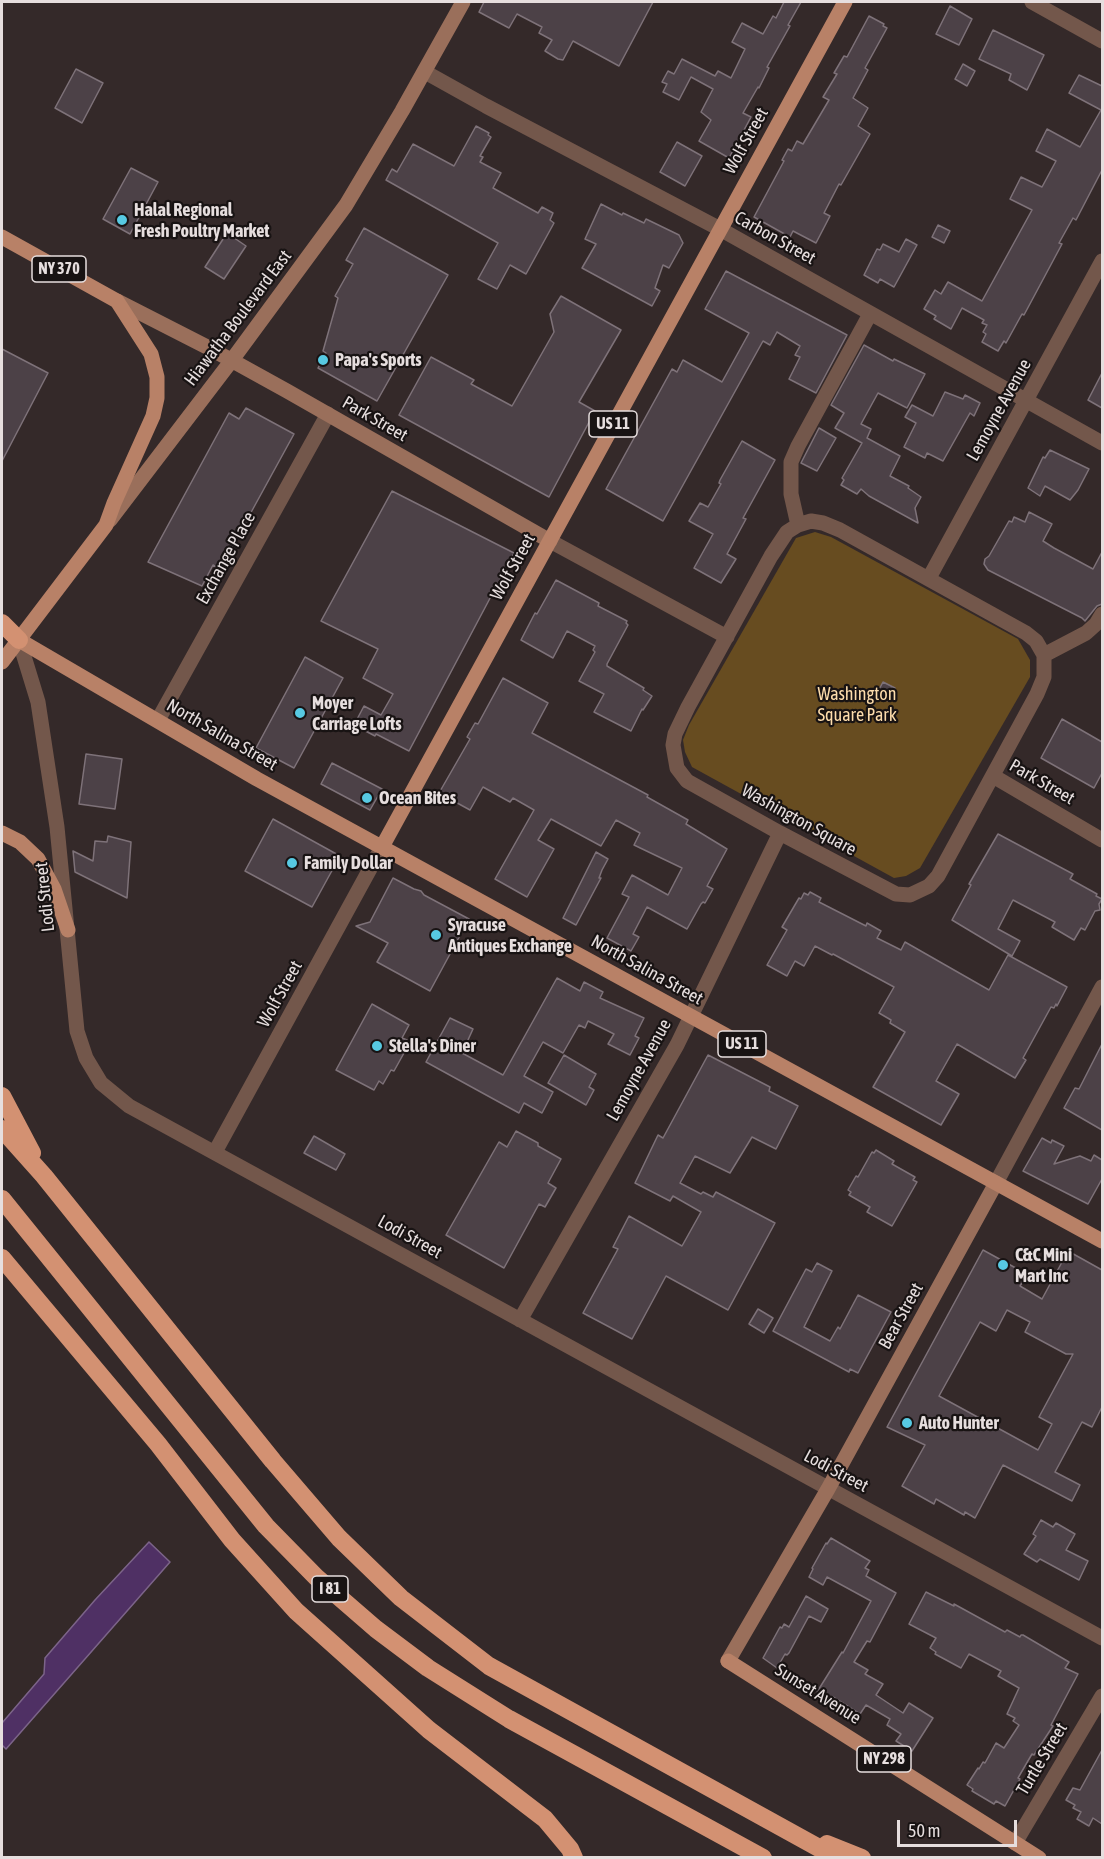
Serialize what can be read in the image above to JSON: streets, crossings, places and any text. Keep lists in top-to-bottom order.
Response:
{
  "streets": {
    "highway": ["I 81"],
    "main road": [
      "Wolf Street",
      "NY 370",
      "Hiawatha Boulevard East",
      "Park Street",
      "US 11",
      "North Salina Street",
      "Bear Street",
      "Sunset Avenue",
      "NY 298"
    ],
    "street": [
      "Carbon Street",
      "Lemoyne Avenue",
      "Exchange Place",
      "Washington Square",
      "Lodi Street",
      "Turtle Street"
    ]
  },
  "crossings": [
    ["Wolf Street", "Carbon Street"],
    ["Wolf Street", "Park Street"],
    ["Wolf Street", "North Salina Street"],
    ["Wolf Street", "Lodi Street"],
    ["Carbon Street", "Hiawatha Boulevard East"],
    ["Carbon Street", "Lemoyne Avenue"],
    ["Hiawatha Boulevard East", "Park Street"],
    ["Hiawatha Boulevard East", "North Salina Street"],
    ["Hiawatha Boulevard East", "Lodi Street"],
    ["Lemoyne Avenue", "North Salina Street"],
    ["Lemoyne Avenue", "Washington Square"],
    ["Lemoyne Avenue", "Lodi Street"],
    ["Park Street", "Exchange Place"],
    ["Park Street", "Washington Square"],
    ["Exchange Place", "North Salina Street"],
    ["North Salina Street", "Lodi Street"],
    ["North Salina Street", "Bear Street"],
    ["Lodi Street", "Bear Street"],
    ["Bear Street", "Sunset Avenue"],
    ["Sunset Avenue", "Turtle Street"]
  ],
  "parks": ["Washington Square Park"],
  "places": [
    "Halal Regional Fresh Poultry Market",
    "Papa's Sports",
    "Moyer Carriage Lofts",
    "Ocean Bites",
    "Family Dollar",
    "Syracuse Antiques Exchange",
    "Stella's Diner",
    "C&C Mini Mart Inc",
    "Auto Hunter"
  ],
  "scale_bar": "50 m"
}
